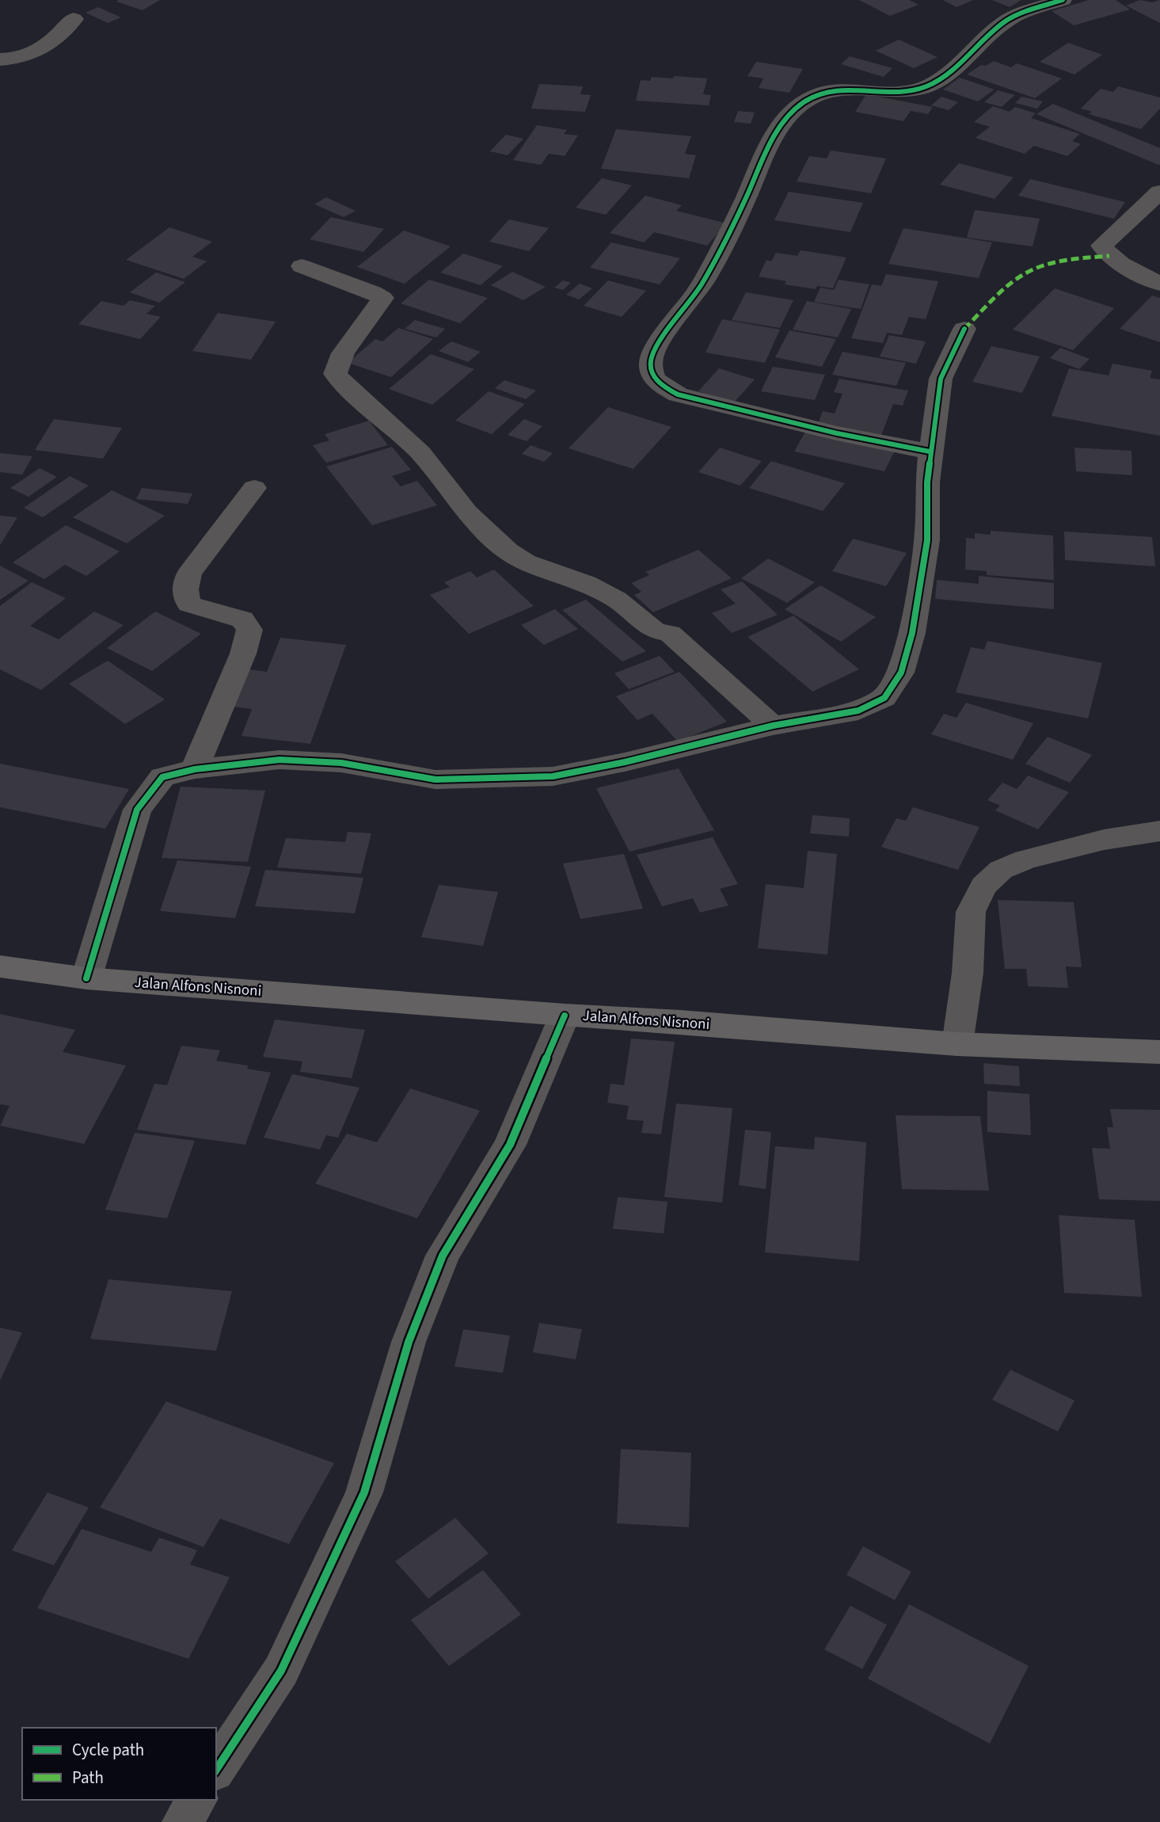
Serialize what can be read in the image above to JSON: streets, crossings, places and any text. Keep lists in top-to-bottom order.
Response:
{
  "streets": {
    "main road": ["Jalan Alfons Nisnoni"]
  },
  "legend": ["Cycle path", "Path"]
}
